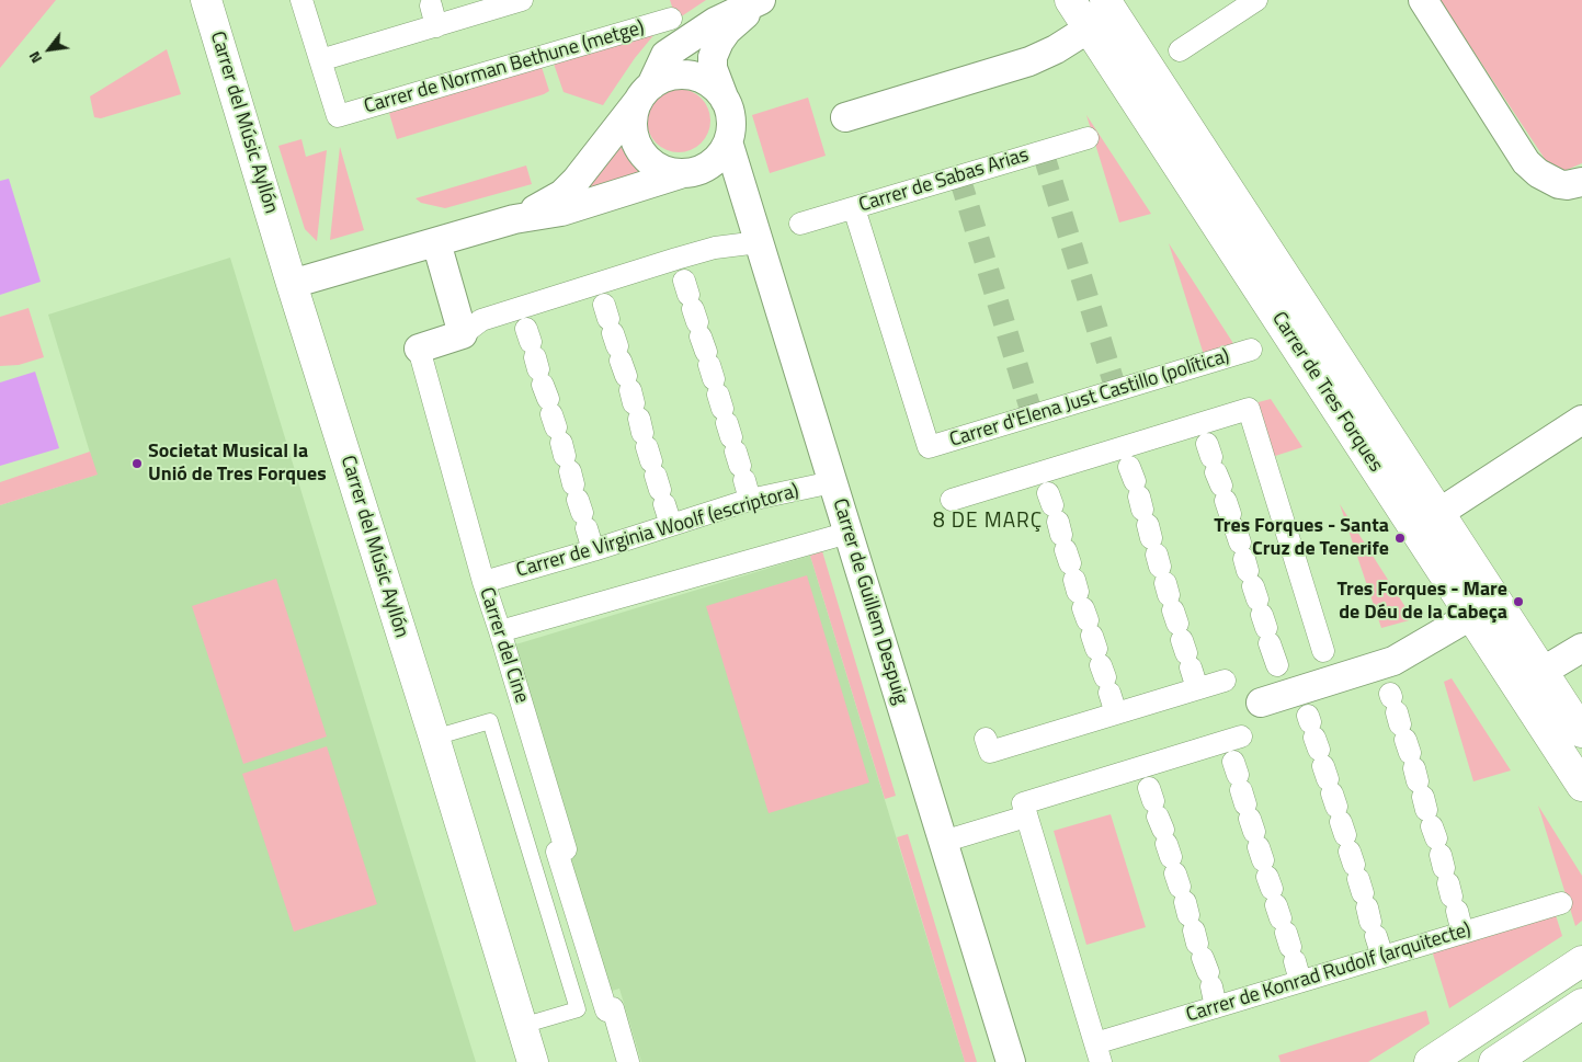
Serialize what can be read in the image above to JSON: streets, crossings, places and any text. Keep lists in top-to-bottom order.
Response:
{
  "streets": {
    "main road": ["Carrer del Músic Ayllón", "Carrer de Tres Forques"],
    "street": [
      "Carrer de Norman Bethune (metge)",
      "Carrer de Sabas Arias",
      "Carrer d'Elena Just Castillo (política)",
      "Carrer de Virginia Woolf (escriptora)",
      "Carrer de Guillem Despuig",
      "Carrer del Cine",
      "Carrer de Konrad Rudolf (arquitecte)"
    ]
  },
  "crossings": [
    ["Carrer de Norman Bethune (metge)", "Carrer de Guillem Despuig"],
    ["Carrer de Sabas Arias", "Carrer d'Elena Just Castillo (política)"],
    ["Carrer de Virginia Woolf (escriptora)", "Carrer de Guillem Despuig"],
    ["Carrer de Virginia Woolf (escriptora)", "Carrer del Cine"]
  ],
  "districts": ["8 DE MARÇ"],
  "places": ["Societat Musical la Unió de Tres Forques", "Tres Forques - Santa Cruz de Tenerife", "Tres Forques - Mare de Déu de la Cabeça"],
  "north": "bottom left"
}
